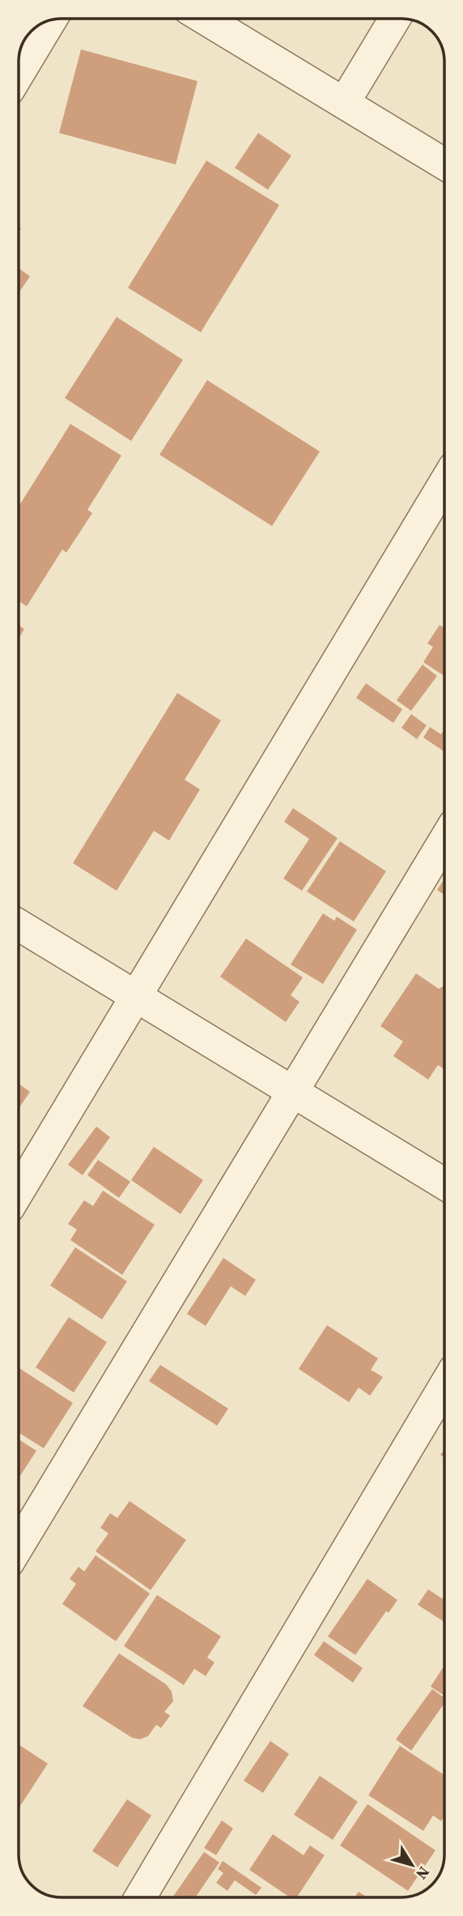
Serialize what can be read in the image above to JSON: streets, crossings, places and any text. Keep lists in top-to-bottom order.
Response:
{
  "north": "bottom right"
}
